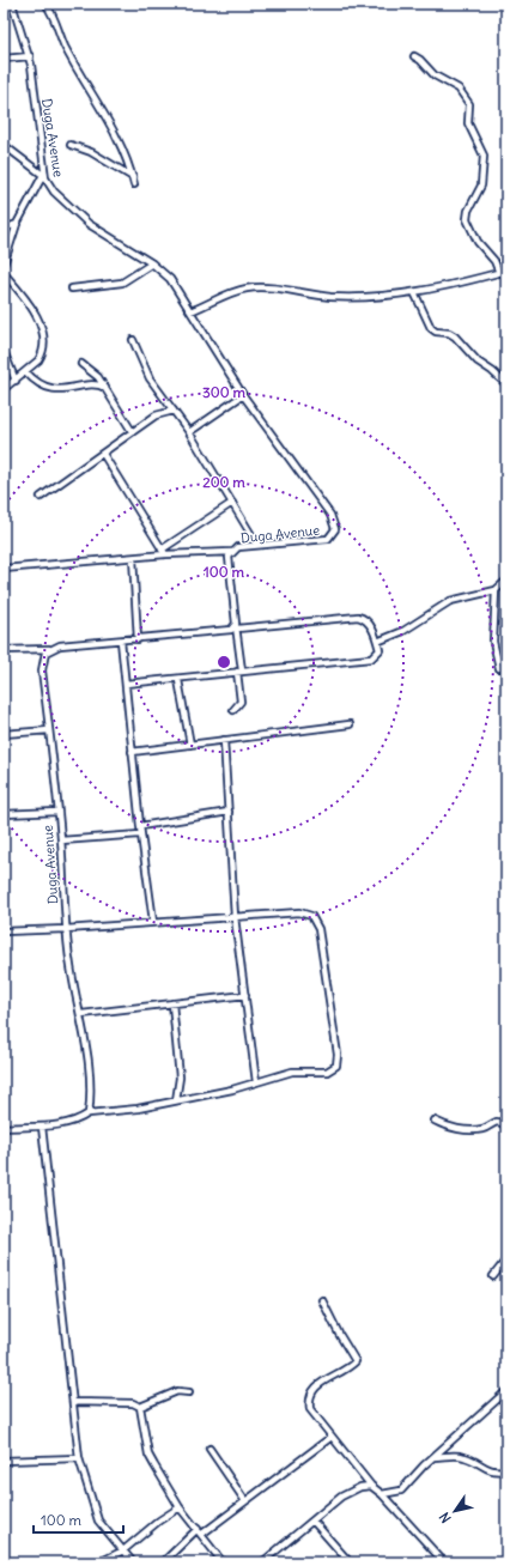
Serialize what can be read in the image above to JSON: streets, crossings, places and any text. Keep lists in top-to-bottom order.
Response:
{
  "streets": {
    "street": ["Duga Avenue"]
  },
  "scale_bar": "100 m",
  "north": "bottom left",
  "rings": ["300 m", "200 m", "100 m"]
}
